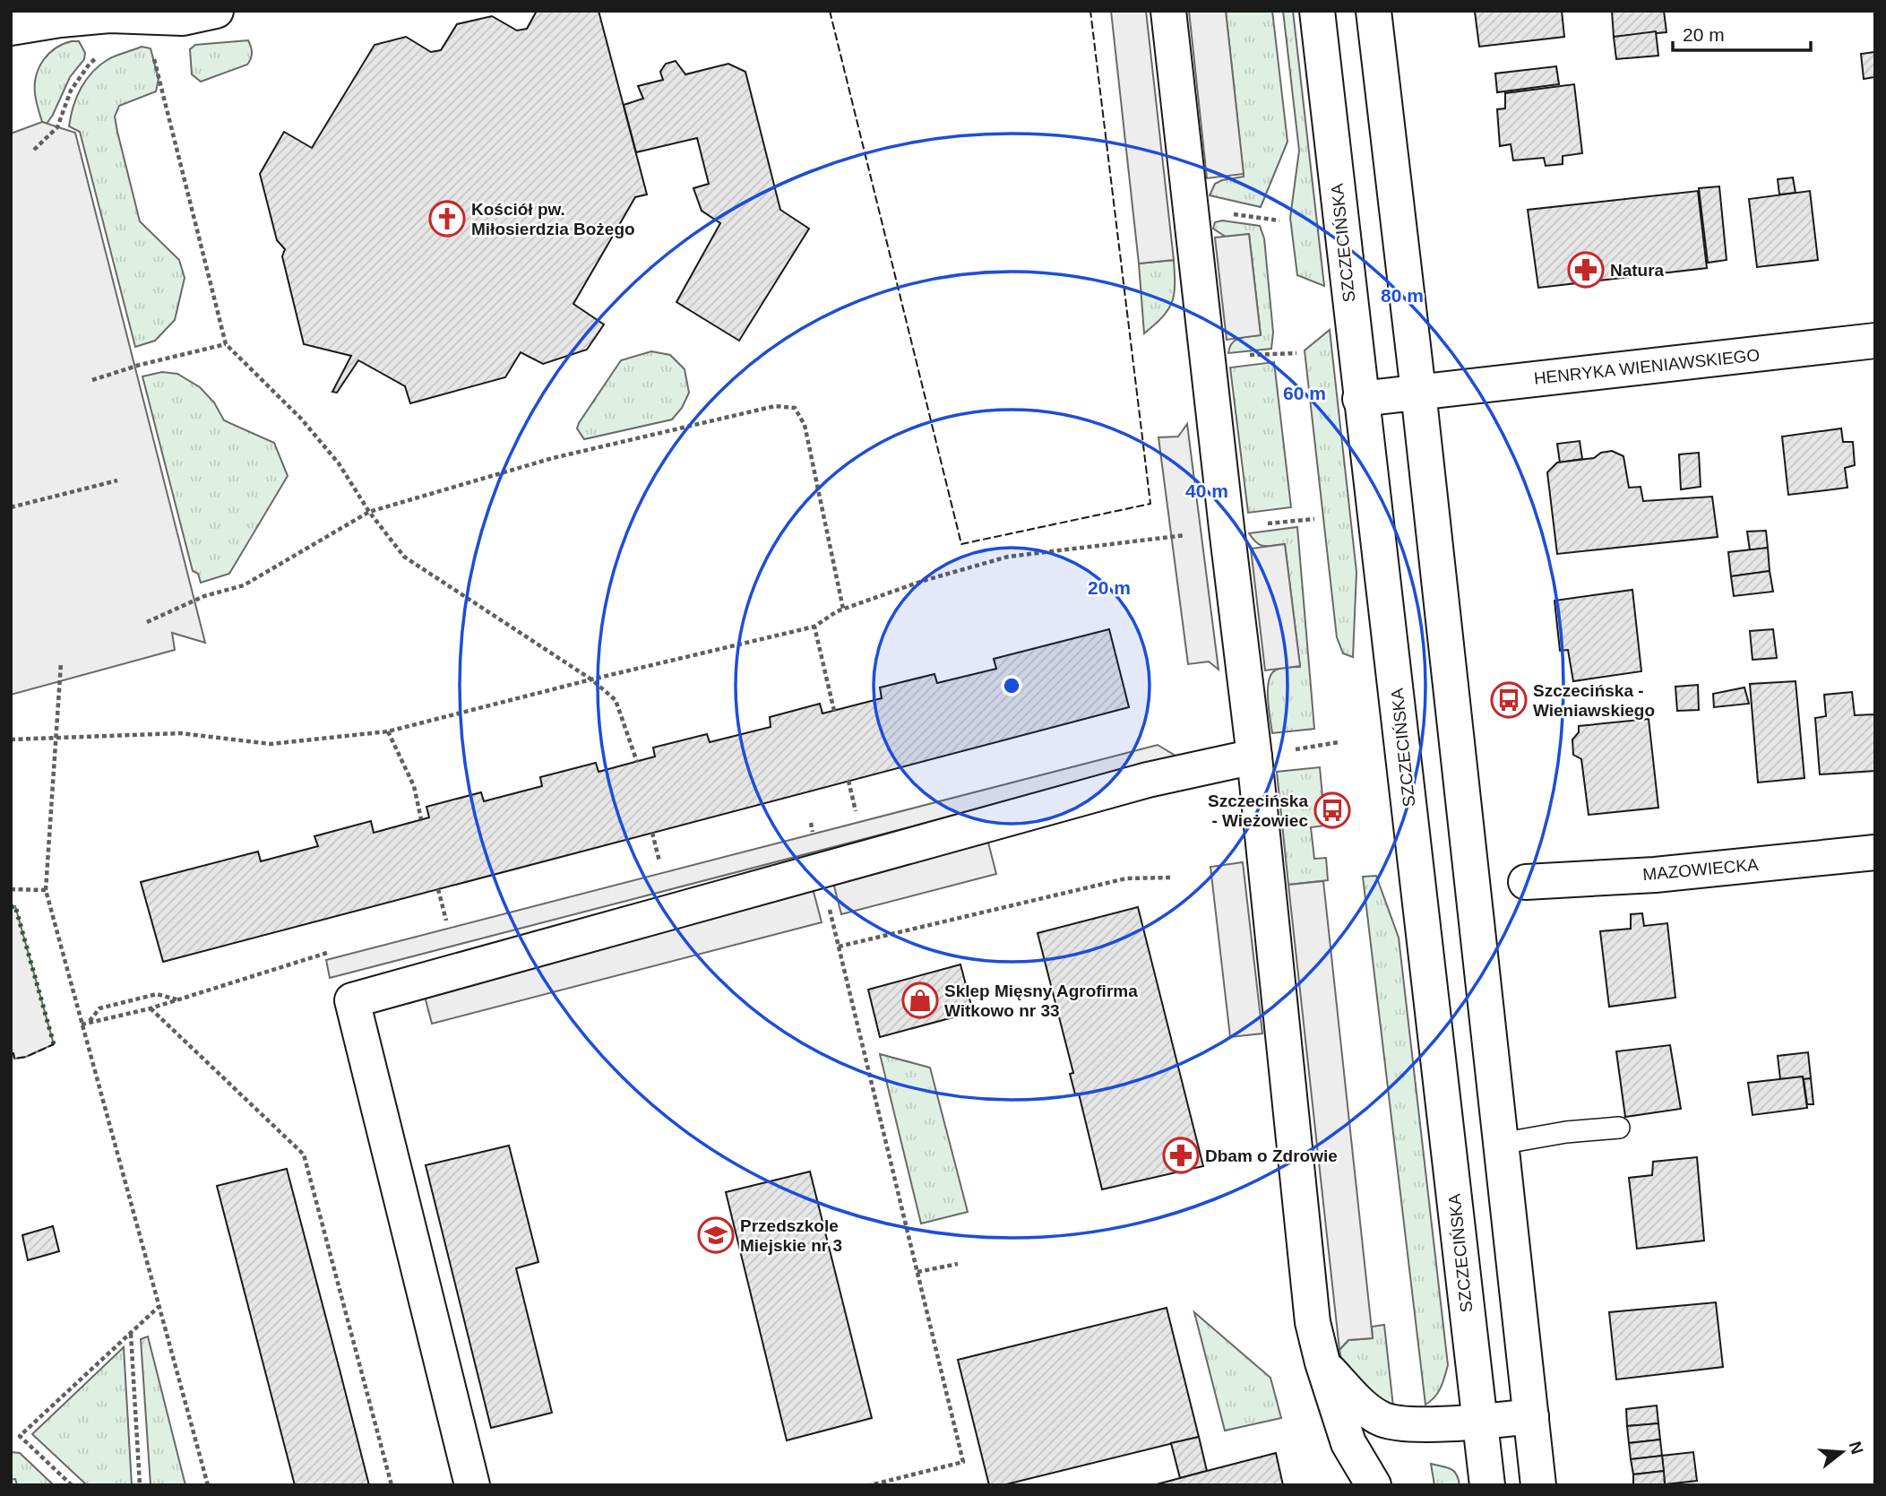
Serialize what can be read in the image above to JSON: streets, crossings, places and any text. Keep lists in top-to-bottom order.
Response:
{
  "streets": {
    "street": ["SZCZECIŃSKA", "HENRYKA WIENIAWSKIEGO", "MAZOWIECKA"]
  },
  "crossings": [
    ["SZCZECIŃSKA", "HENRYKA WIENIAWSKIEGO"]
  ],
  "places": {
    "church": ["Kościół pw. Miłosierdzia Bożego"],
    "pharmacy": ["Natura", "Dbam o Zdrowie"],
    "bus stop": ["Szczecińska - Wieniawskiego", "Szczecińska - Wieżowiec"],
    "shop": ["Sklep Mięsny Agrofirma Witkowo nr 33"],
    "school or university": ["Przedszkole Miejskie nr 3"]
  },
  "scale_bar": "20 m",
  "north": "right",
  "rings": [
    "80 m",
    "60 m",
    "40 m",
    "20 m"
  ]
}
